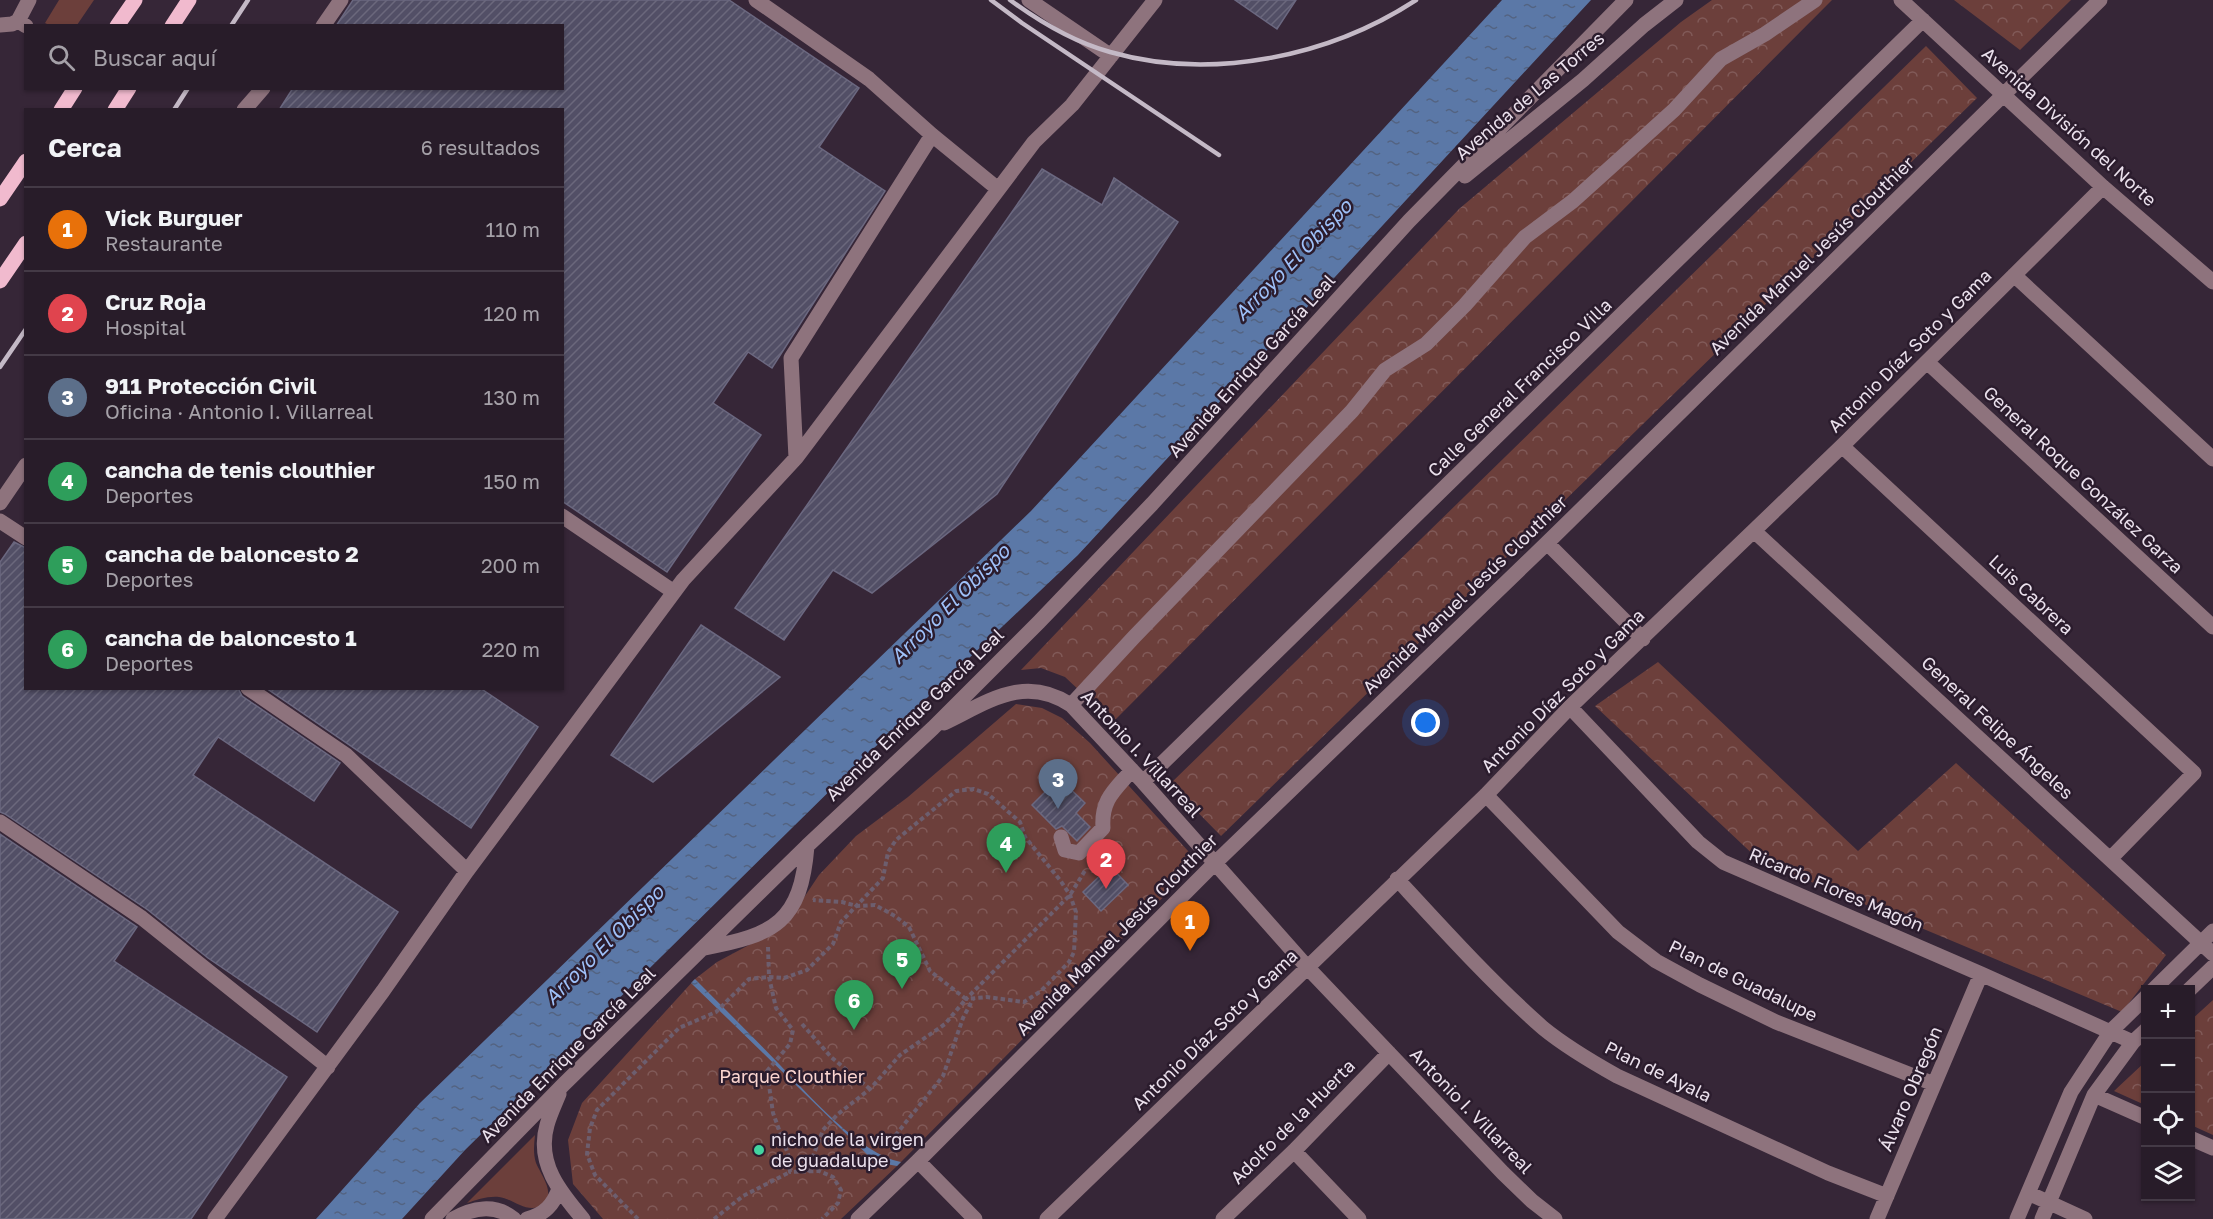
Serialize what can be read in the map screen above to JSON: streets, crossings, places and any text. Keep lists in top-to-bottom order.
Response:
{
  "streets": {
    "street": [
      "Avenida de Las Torres",
      "Avenida División del Norte",
      "Avenida Manuel Jesús Clouthier",
      "Antonio Díaz Soto y Gama",
      "Avenida Enrique García Leal",
      "Calle General Francisco Villa",
      "General Roque González Garza",
      "Luis Cabrera",
      "General Felipe Ángeles",
      "Antonio I. Villarreal",
      "Ricardo Flores Magón",
      "Plan de Guadalupe",
      "Plan de Ayala",
      "Álvaro Obregón",
      "Adolfo de la Huerta"
    ]
  },
  "crossings": [
    ["Avenida de Las Torres", "Avenida Enrique García Leal"],
    ["Avenida División del Norte", "Avenida Manuel Jesús Clouthier"],
    ["Avenida División del Norte", "Antonio Díaz Soto y Gama"],
    ["Avenida División del Norte", "Calle General Francisco Villa"],
    ["Avenida Manuel Jesús Clouthier", "Antonio I. Villarreal"],
    ["Antonio Díaz Soto y Gama", "General Roque González Garza"],
    ["Antonio Díaz Soto y Gama", "Luis Cabrera"],
    ["Antonio Díaz Soto y Gama", "General Felipe Ángeles"],
    ["Antonio Díaz Soto y Gama", "Antonio I. Villarreal"],
    ["Antonio Díaz Soto y Gama", "Ricardo Flores Magón"],
    ["Antonio Díaz Soto y Gama", "Plan de Guadalupe"],
    ["Antonio Díaz Soto y Gama", "Plan de Ayala"],
    ["Avenida Enrique García Leal", "Antonio I. Villarreal"],
    ["Calle General Francisco Villa", "Antonio I. Villarreal"],
    ["Luis Cabrera", "General Felipe Ángeles"],
    ["Antonio I. Villarreal", "Adolfo de la Huerta"],
    ["Ricardo Flores Magón", "Álvaro Obregón"],
    ["Plan de Guadalupe", "Álvaro Obregón"],
    ["Plan de Ayala", "Álvaro Obregón"]
  ],
  "water": ["Arroyo El Obispo"],
  "parks": ["Parque Clouthier"],
  "places": ["nicho de la virgen de guadalupe"],
  "page": {
    "search": "Buscar aquí",
    "heading": ["Cerca", "6 resultados"],
    "list": [
      {
        "mark": "1",
        "name": "Vick Burguer",
        "note": "Restaurante",
        "value": "110 m"
      },
      {
        "mark": "2",
        "name": "Cruz Roja",
        "note": "Hospital",
        "value": "120 m"
      },
      {
        "mark": "3",
        "name": "911 Protección Civil",
        "note": "Oficina · Antonio I. Villarreal",
        "value": "130 m"
      },
      {
        "mark": "4",
        "name": "cancha de tenis clouthier",
        "note": "Deportes",
        "value": "150 m"
      },
      {
        "mark": "5",
        "name": "cancha de baloncesto 2",
        "note": "Deportes",
        "value": "200 m"
      },
      {
        "mark": "6",
        "name": "cancha de baloncesto 1",
        "note": "Deportes",
        "value": "220 m"
      }
    ],
    "pins": [
      "3",
      "4",
      "2",
      "1",
      "5",
      "6"
    ],
    "map_buttons": ["+", "−"]
  }
}
